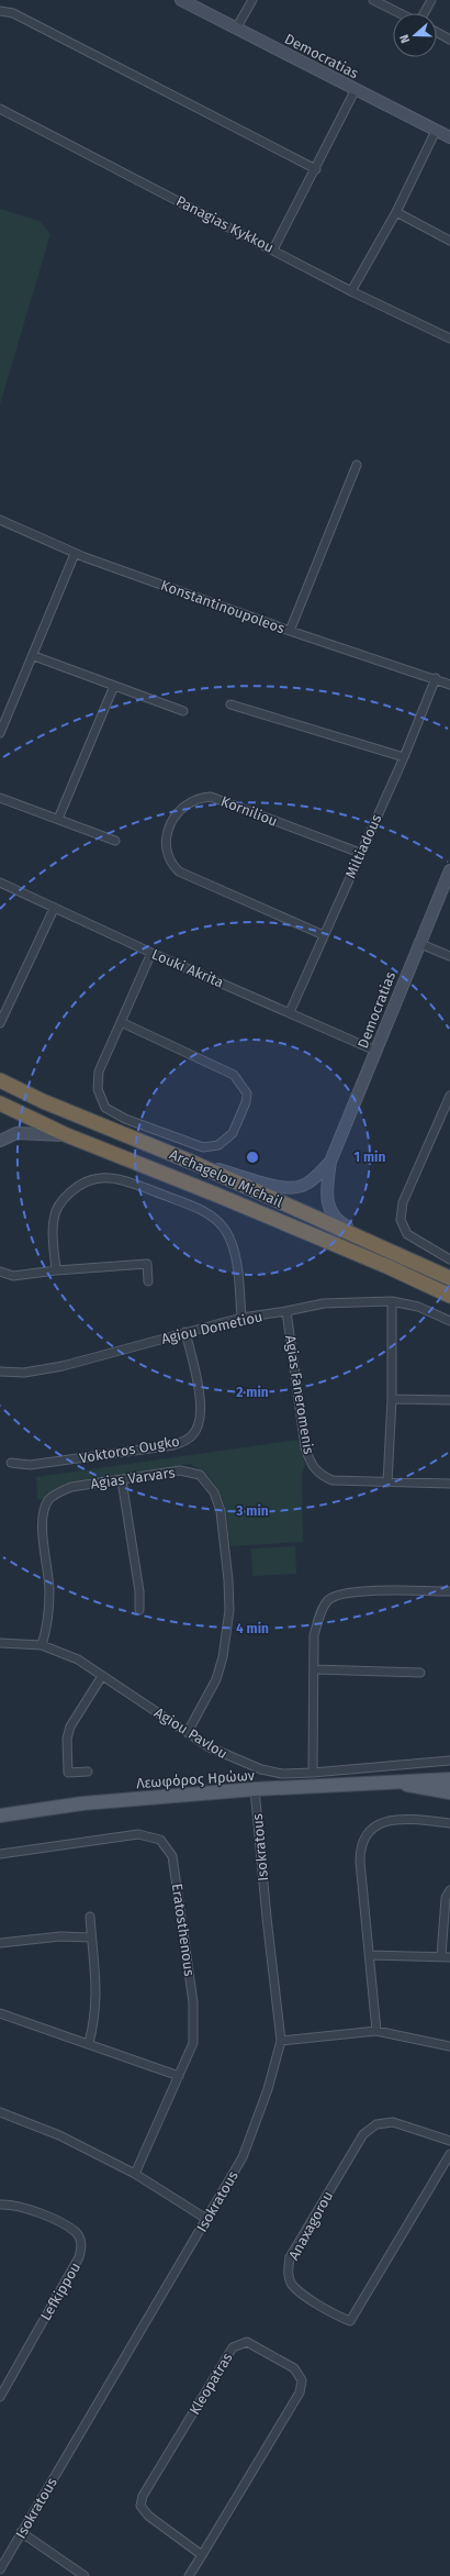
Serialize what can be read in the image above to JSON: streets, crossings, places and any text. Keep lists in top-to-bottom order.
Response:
{
  "streets": {
    "highway": ["Archagelou Michail"],
    "main road": ["Λεωφόρος Ηρώων"],
    "street": [
      "Democratias",
      "Panagias Kykkou",
      "Konstantinoupoleos",
      "Korniliou",
      "Miltiadous",
      "Louki Akrita",
      "Agiou Dometiou",
      "Agias Faneromenis",
      "Voktoros Ougko",
      "Agias Varvars",
      "Agiou Pavlou",
      "Isokratous",
      "Eratosthenous",
      "Anaxagorou",
      "Lefkippou",
      "Kleopatras"
    ]
  },
  "crossings": [
    ["Democratias", "Louki Akrita"],
    ["Democratias", "Archagelou Michail"],
    ["Konstantinoupoleos", "Miltiadous"],
    ["Korniliou", "Miltiadous"],
    ["Miltiadous", "Louki Akrita"],
    ["Agiou Dometiou", "Agias Faneromenis"],
    ["Agiou Dometiou", "Voktoros Ougko"],
    ["Agias Varvars", "Agiou Pavlou"],
    ["Λεωφόρος Ηρώων", "Isokratous"]
  ],
  "north": "left",
  "rings": [
    "1 min",
    "2 min",
    "3 min",
    "4 min"
  ]
}
